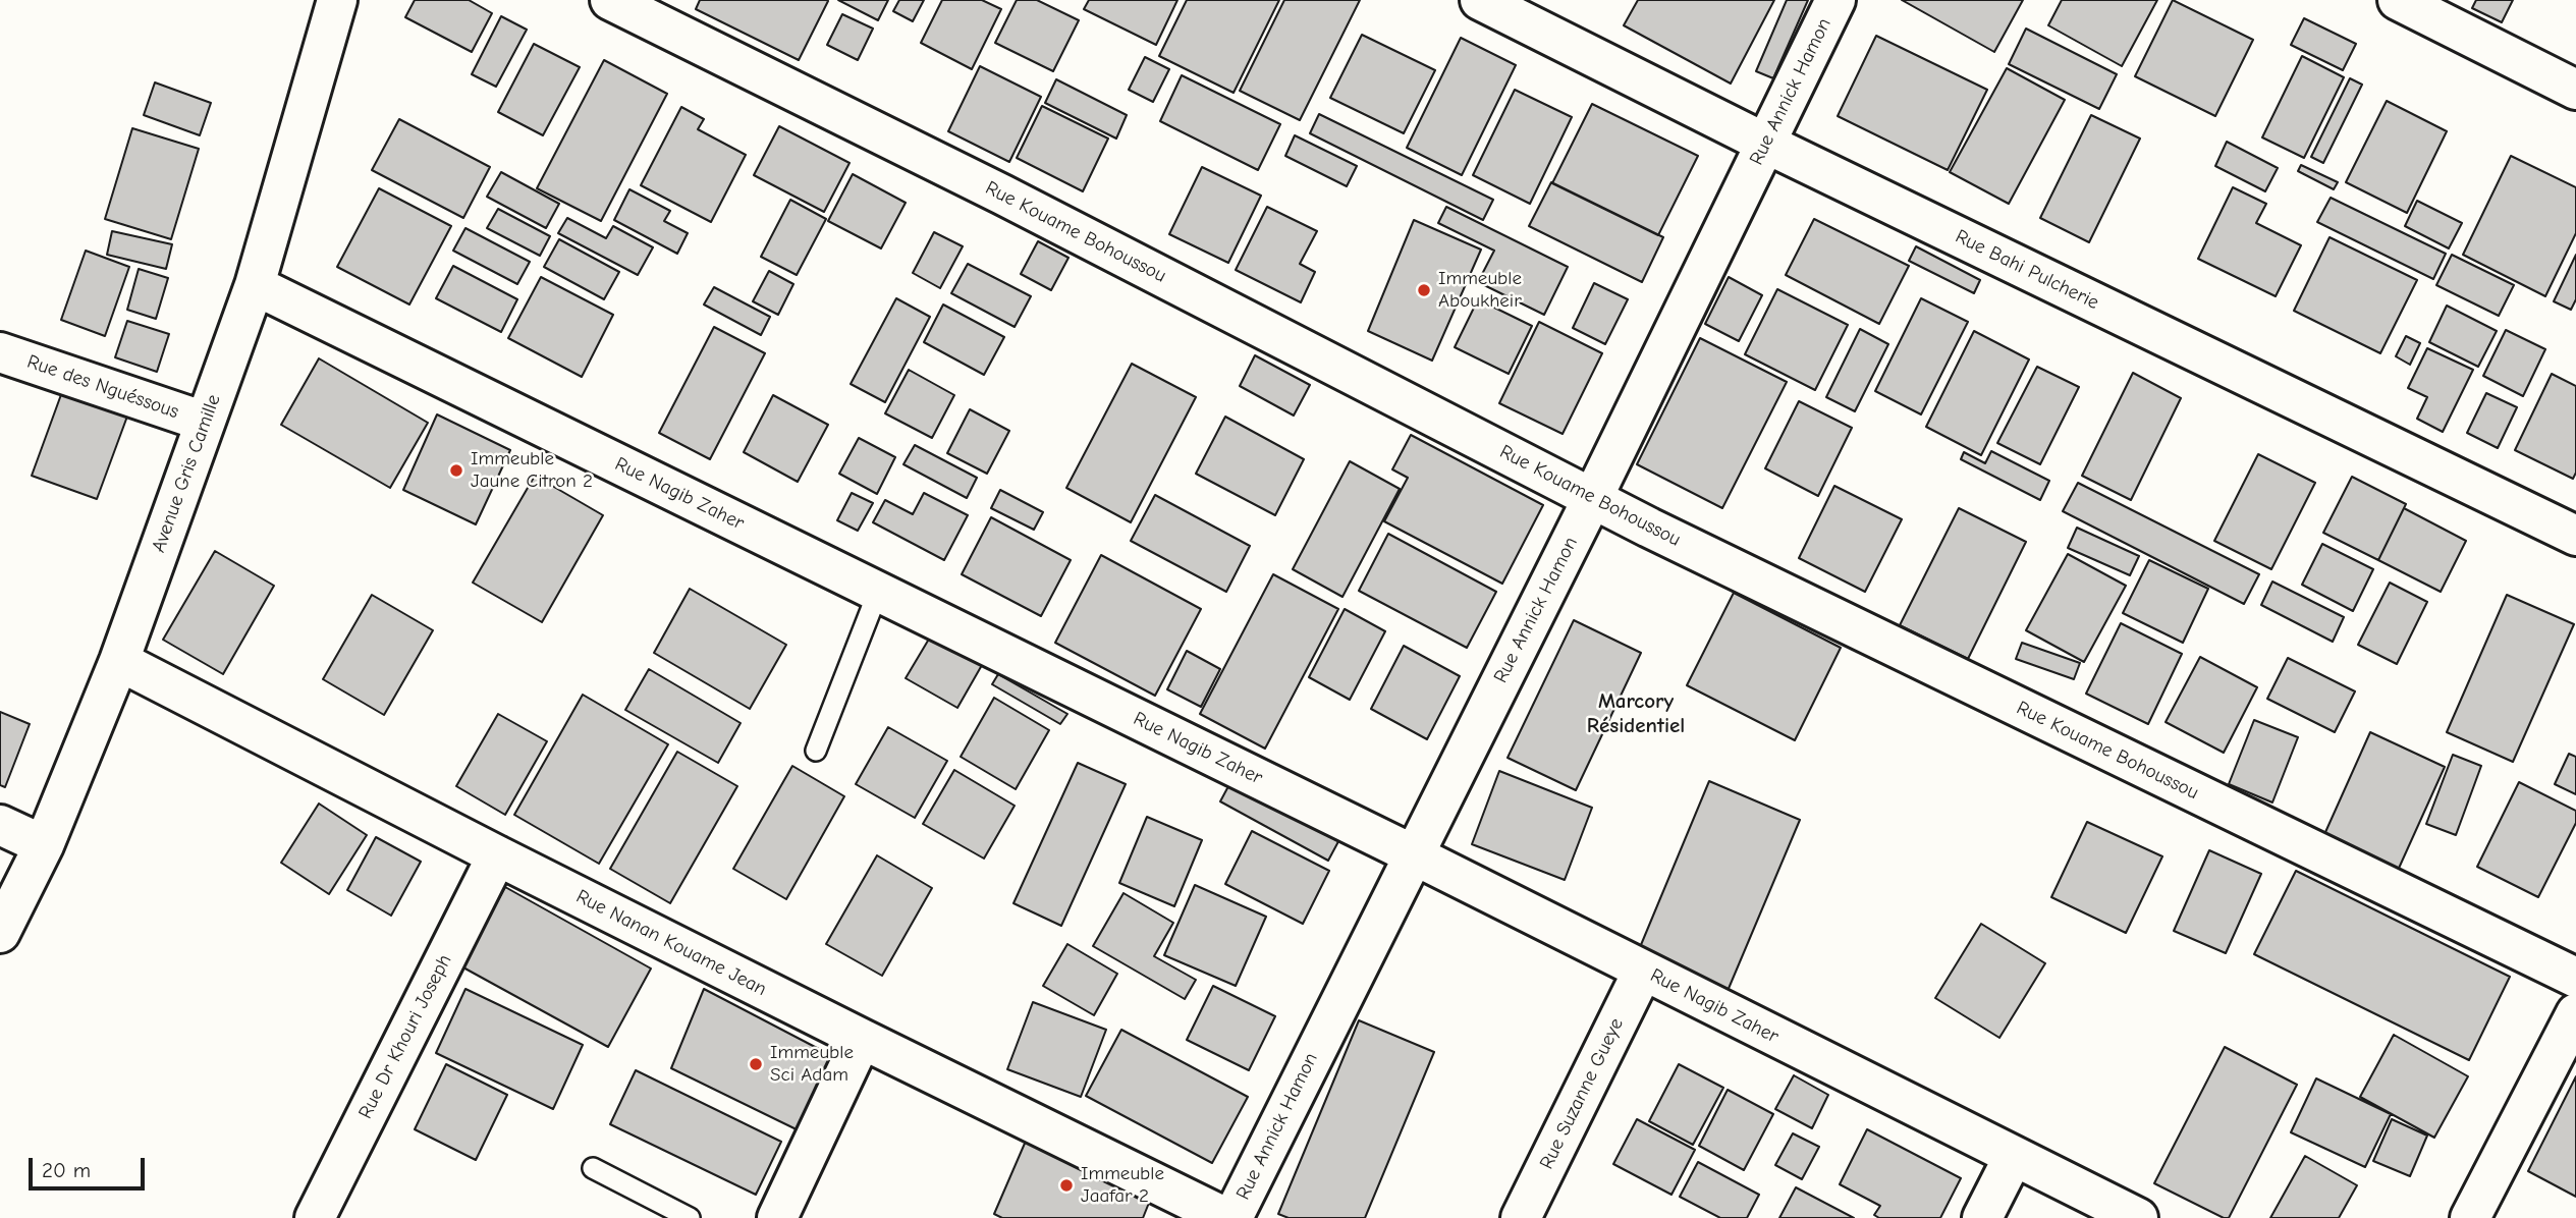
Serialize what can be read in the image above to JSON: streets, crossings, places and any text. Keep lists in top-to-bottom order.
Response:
{
  "streets": {
    "street": [
      "Rue Annick Hamon",
      "Rue Kouame Bohoussou",
      "Rue Bahi Pulcherie",
      "Rue des Nguéssous",
      "Avenue Gris Camille",
      "Rue Nagib Zaher",
      "Rue Nanan Kouame Jean",
      "Rue Dr Khouri Joseph",
      "Rue Suzanne Gueye"
    ]
  },
  "crossings": [
    ["Rue Annick Hamon", "Rue Kouame Bohoussou"],
    ["Rue Annick Hamon", "Rue Bahi Pulcherie"],
    ["Rue Annick Hamon", "Rue Nagib Zaher"],
    ["Rue des Nguéssous", "Avenue Gris Camille"],
    ["Avenue Gris Camille", "Rue Nagib Zaher"],
    ["Avenue Gris Camille", "Rue Nanan Kouame Jean"],
    ["Rue Nagib Zaher", "Rue Suzanne Gueye"],
    ["Rue Nanan Kouame Jean", "Rue Dr Khouri Joseph"]
  ],
  "districts": ["Marcory Résidentiel"],
  "places": [
    "Immeuble Aboukheir",
    "Immeuble Jaune Citron 2",
    "Immeuble Sci Adam",
    "Immeuble Jaafar 2"
  ],
  "scale_bar": "20 m"
}
